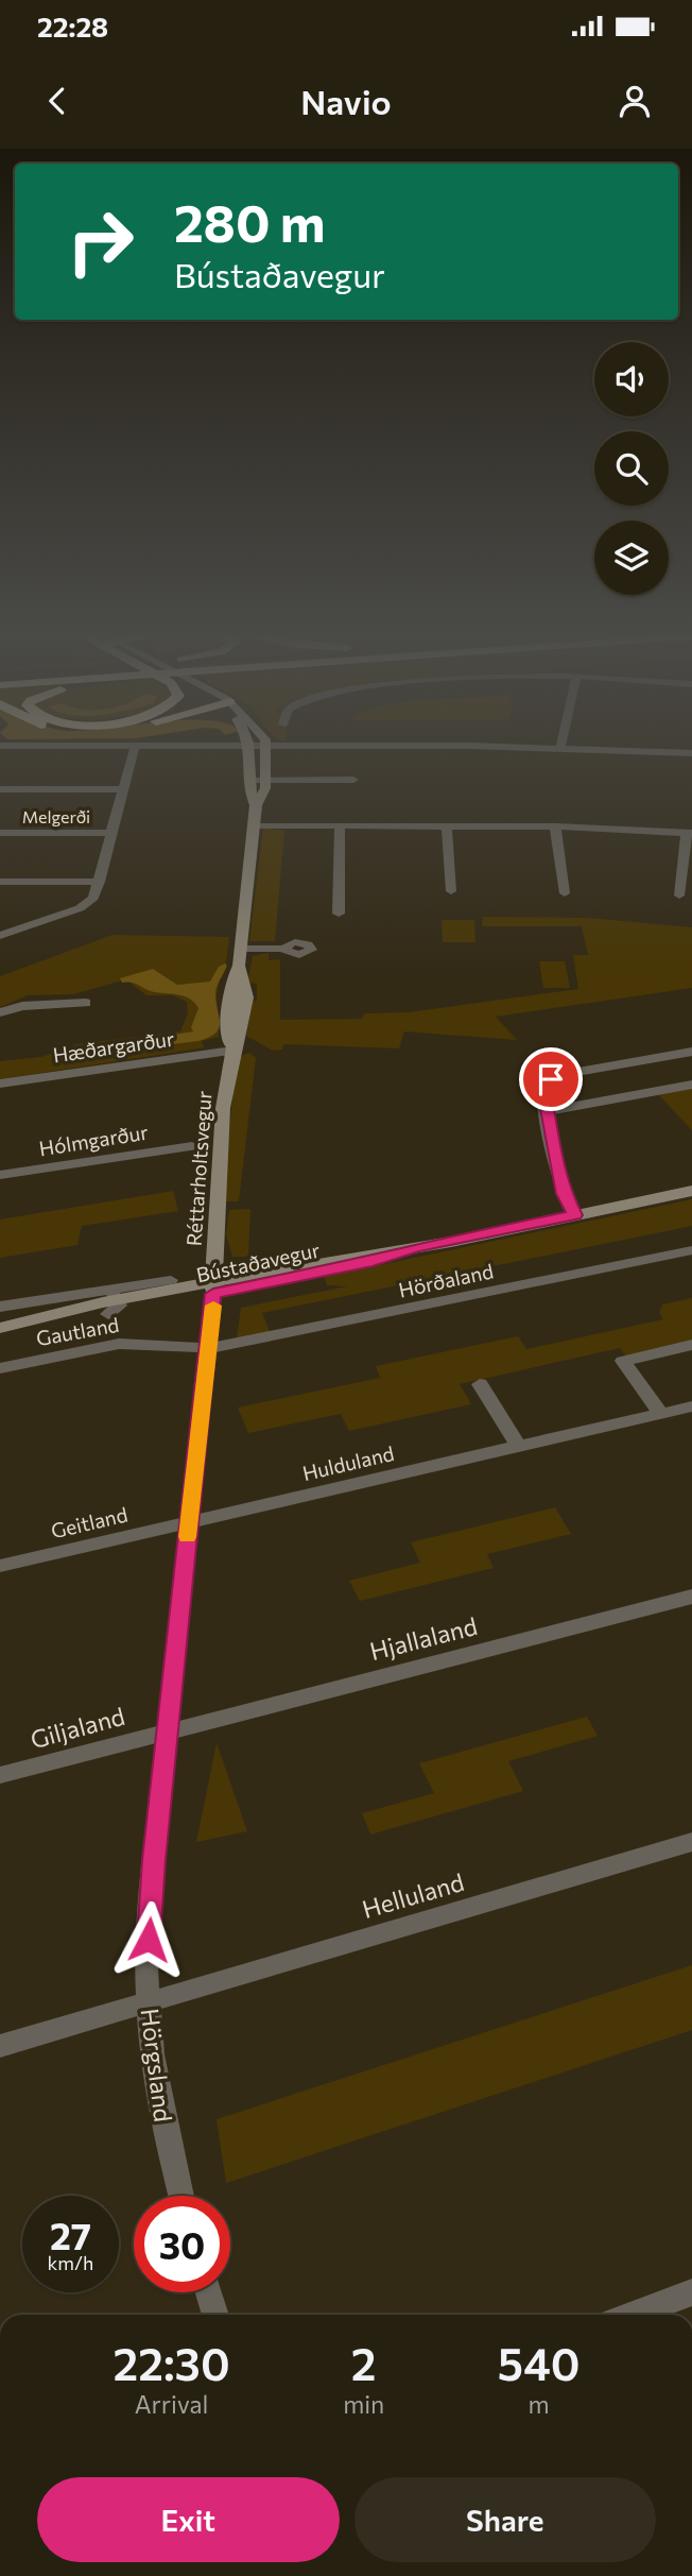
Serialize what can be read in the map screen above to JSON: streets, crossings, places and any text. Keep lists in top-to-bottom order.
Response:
{
  "streets": {
    "street": [
      "Melgerði",
      "Hæðargarður",
      "Hólmgarður",
      "Réttarholtsvegur",
      "Bústaðavegur",
      "Hörðaland",
      "Gautland",
      "Hulduland",
      "Geitland",
      "Hjallaland",
      "Giljaland",
      "Helluland",
      "Hörgsland"
    ]
  },
  "crossings": [
    ["Hæðargarður", "Réttarholtsvegur"],
    ["Réttarholtsvegur", "Bústaðavegur"],
    ["Réttarholtsvegur", "Hörgsland"],
    ["Bústaðavegur", "Hörgsland"],
    ["Hörðaland", "Gautland"],
    ["Hörðaland", "Hörgsland"],
    ["Gautland", "Hörgsland"],
    ["Hulduland", "Geitland"],
    ["Hulduland", "Hörgsland"],
    ["Geitland", "Hörgsland"],
    ["Hjallaland", "Giljaland"],
    ["Hjallaland", "Hörgsland"],
    ["Giljaland", "Hörgsland"],
    ["Helluland", "Hörgsland"]
  ],
  "page": {
    "status": "22:28",
    "header": "Navio",
    "turn": ["280 m", "Bústaðavegur"],
    "speed": "27 km/h",
    "limit": "30",
    "eta": [
      "22:30",
      "Arrival",
      "2",
      "min",
      "540",
      "m"
    ],
    "buttons": ["Exit", "Share"]
  }
}
